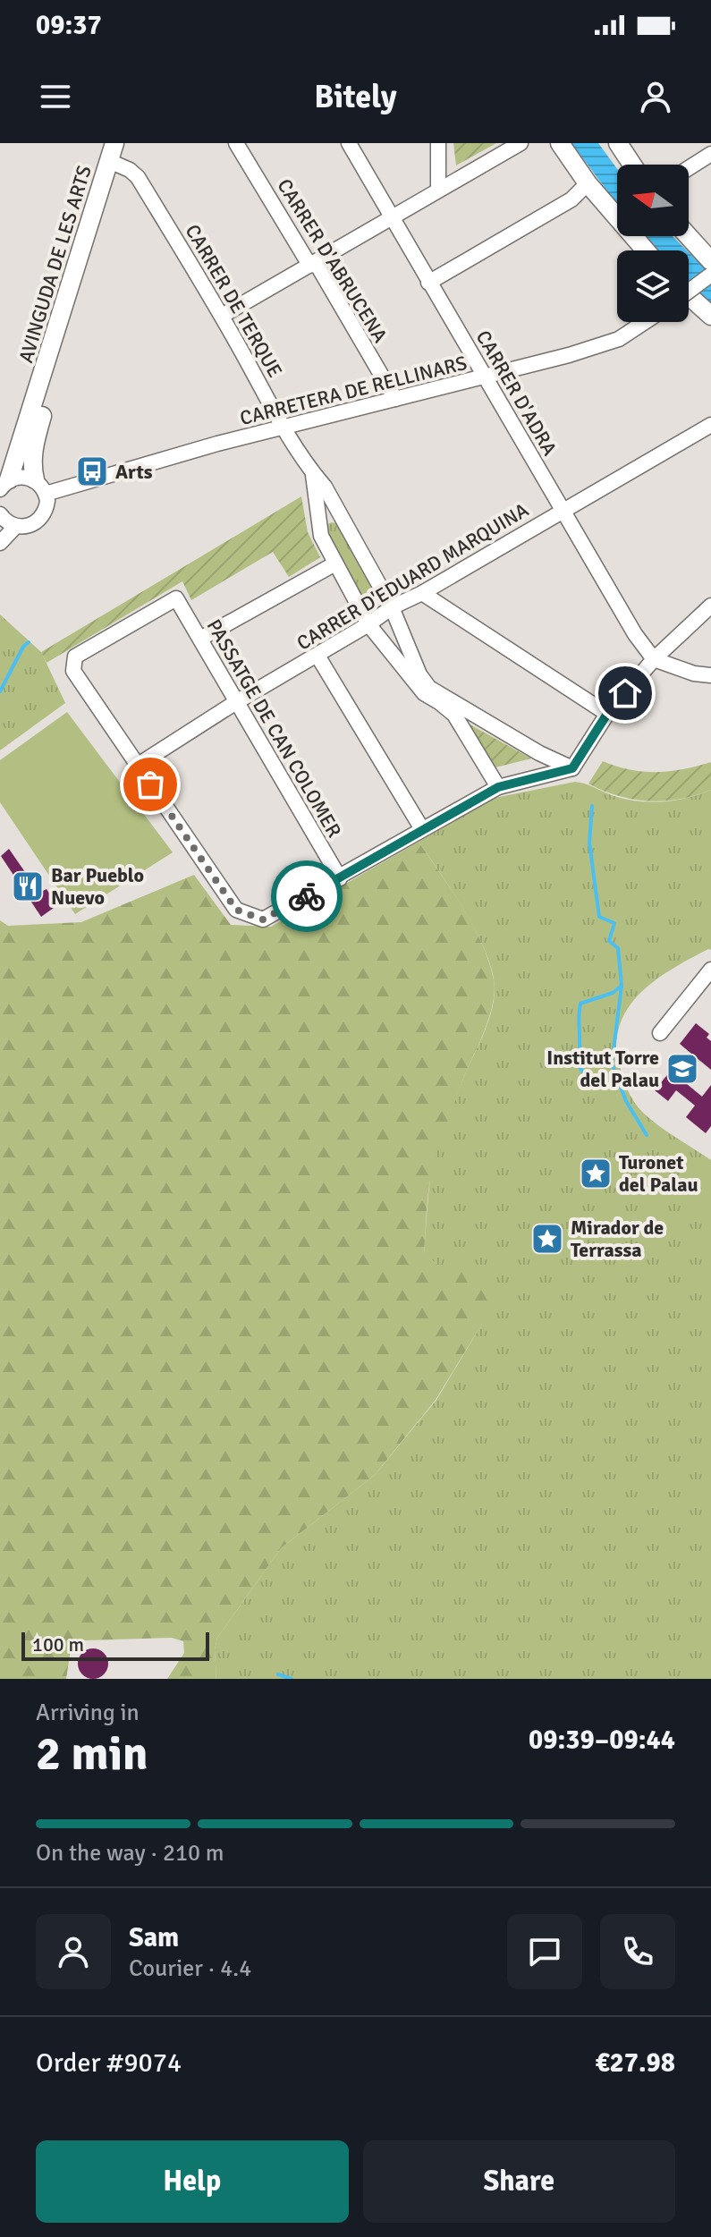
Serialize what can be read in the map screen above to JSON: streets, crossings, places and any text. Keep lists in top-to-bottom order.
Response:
{
  "streets": {
    "main road": ["AVINGUDA DE LES ARTS"],
    "street": [
      "CARRER D'ABRUCENA",
      "CARRER DE TERQUE",
      "CARRETERA DE RELLINARS",
      "CARRER D'ADRA",
      "CARRER D'EDUARD MARQUINA",
      "PASSATGE DE CAN COLOMER"
    ]
  },
  "crossings": [
    ["CARRER D'ABRUCENA", "CARRETERA DE RELLINARS"],
    ["AVINGUDA DE LES ARTS", "CARRER DE TERQUE"],
    ["AVINGUDA DE LES ARTS", "CARRETERA DE RELLINARS"],
    ["CARRER DE TERQUE", "CARRETERA DE RELLINARS"],
    ["CARRER DE TERQUE", "CARRER D'EDUARD MARQUINA"],
    ["CARRETERA DE RELLINARS", "CARRER D'ADRA"],
    ["CARRER D'ADRA", "CARRER D'EDUARD MARQUINA"],
    ["CARRER D'EDUARD MARQUINA", "PASSATGE DE CAN COLOMER"]
  ],
  "places": {
    "bus stop": ["Arts"],
    "restaurant": ["Bar Pueblo Nuevo"],
    "school or university": ["Institut Torre del Palau"],
    "place": ["Turonet del Palau", "Mirador de Terrassa"]
  },
  "scale_bar": "100 m",
  "north": "left",
  "page": {
    "status": "09:37",
    "header": "Bitely",
    "scale": "100 m",
    "heading": ["2 min", "Arriving in", "09:39–09:44"],
    "panel": [
      "Sam",
      "Courier · 4.4",
      "Order #9074",
      "€27.98"
    ],
    "bar": "On the way · 210 m",
    "buttons": ["Help", "Share"]
  }
}
